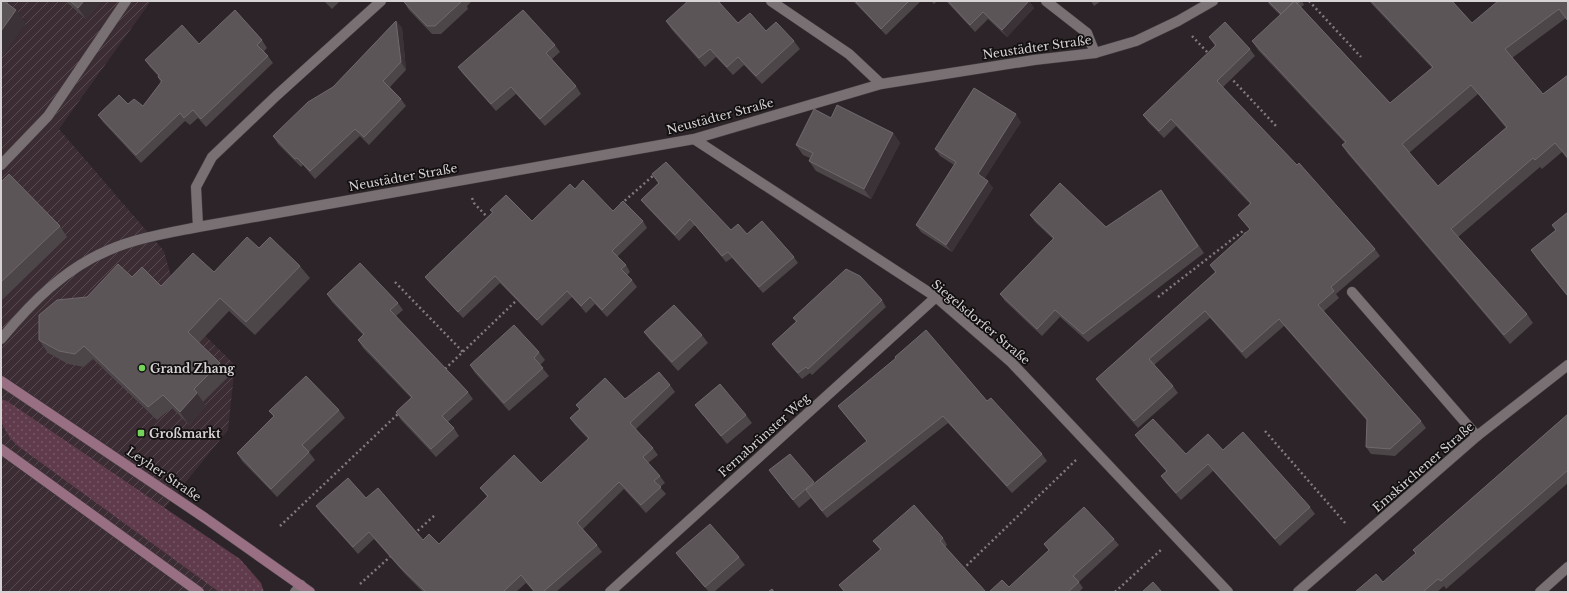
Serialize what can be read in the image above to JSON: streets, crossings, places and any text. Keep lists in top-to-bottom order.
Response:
{
  "streets": {
    "main road": ["Leyher Straße"],
    "street": [
      "Neustädter Straße",
      "Siegelsdorfer Straße",
      "Fernabrünster Weg",
      "Emskirchener Straße"
    ]
  },
  "crossings": [
    ["Neustädter Straße", "Siegelsdorfer Straße"],
    ["Siegelsdorfer Straße", "Fernabrünster Weg"]
  ],
  "places": {
    "other": ["Grand Zhang"],
    "transit": ["Großmarkt"]
  }
}
